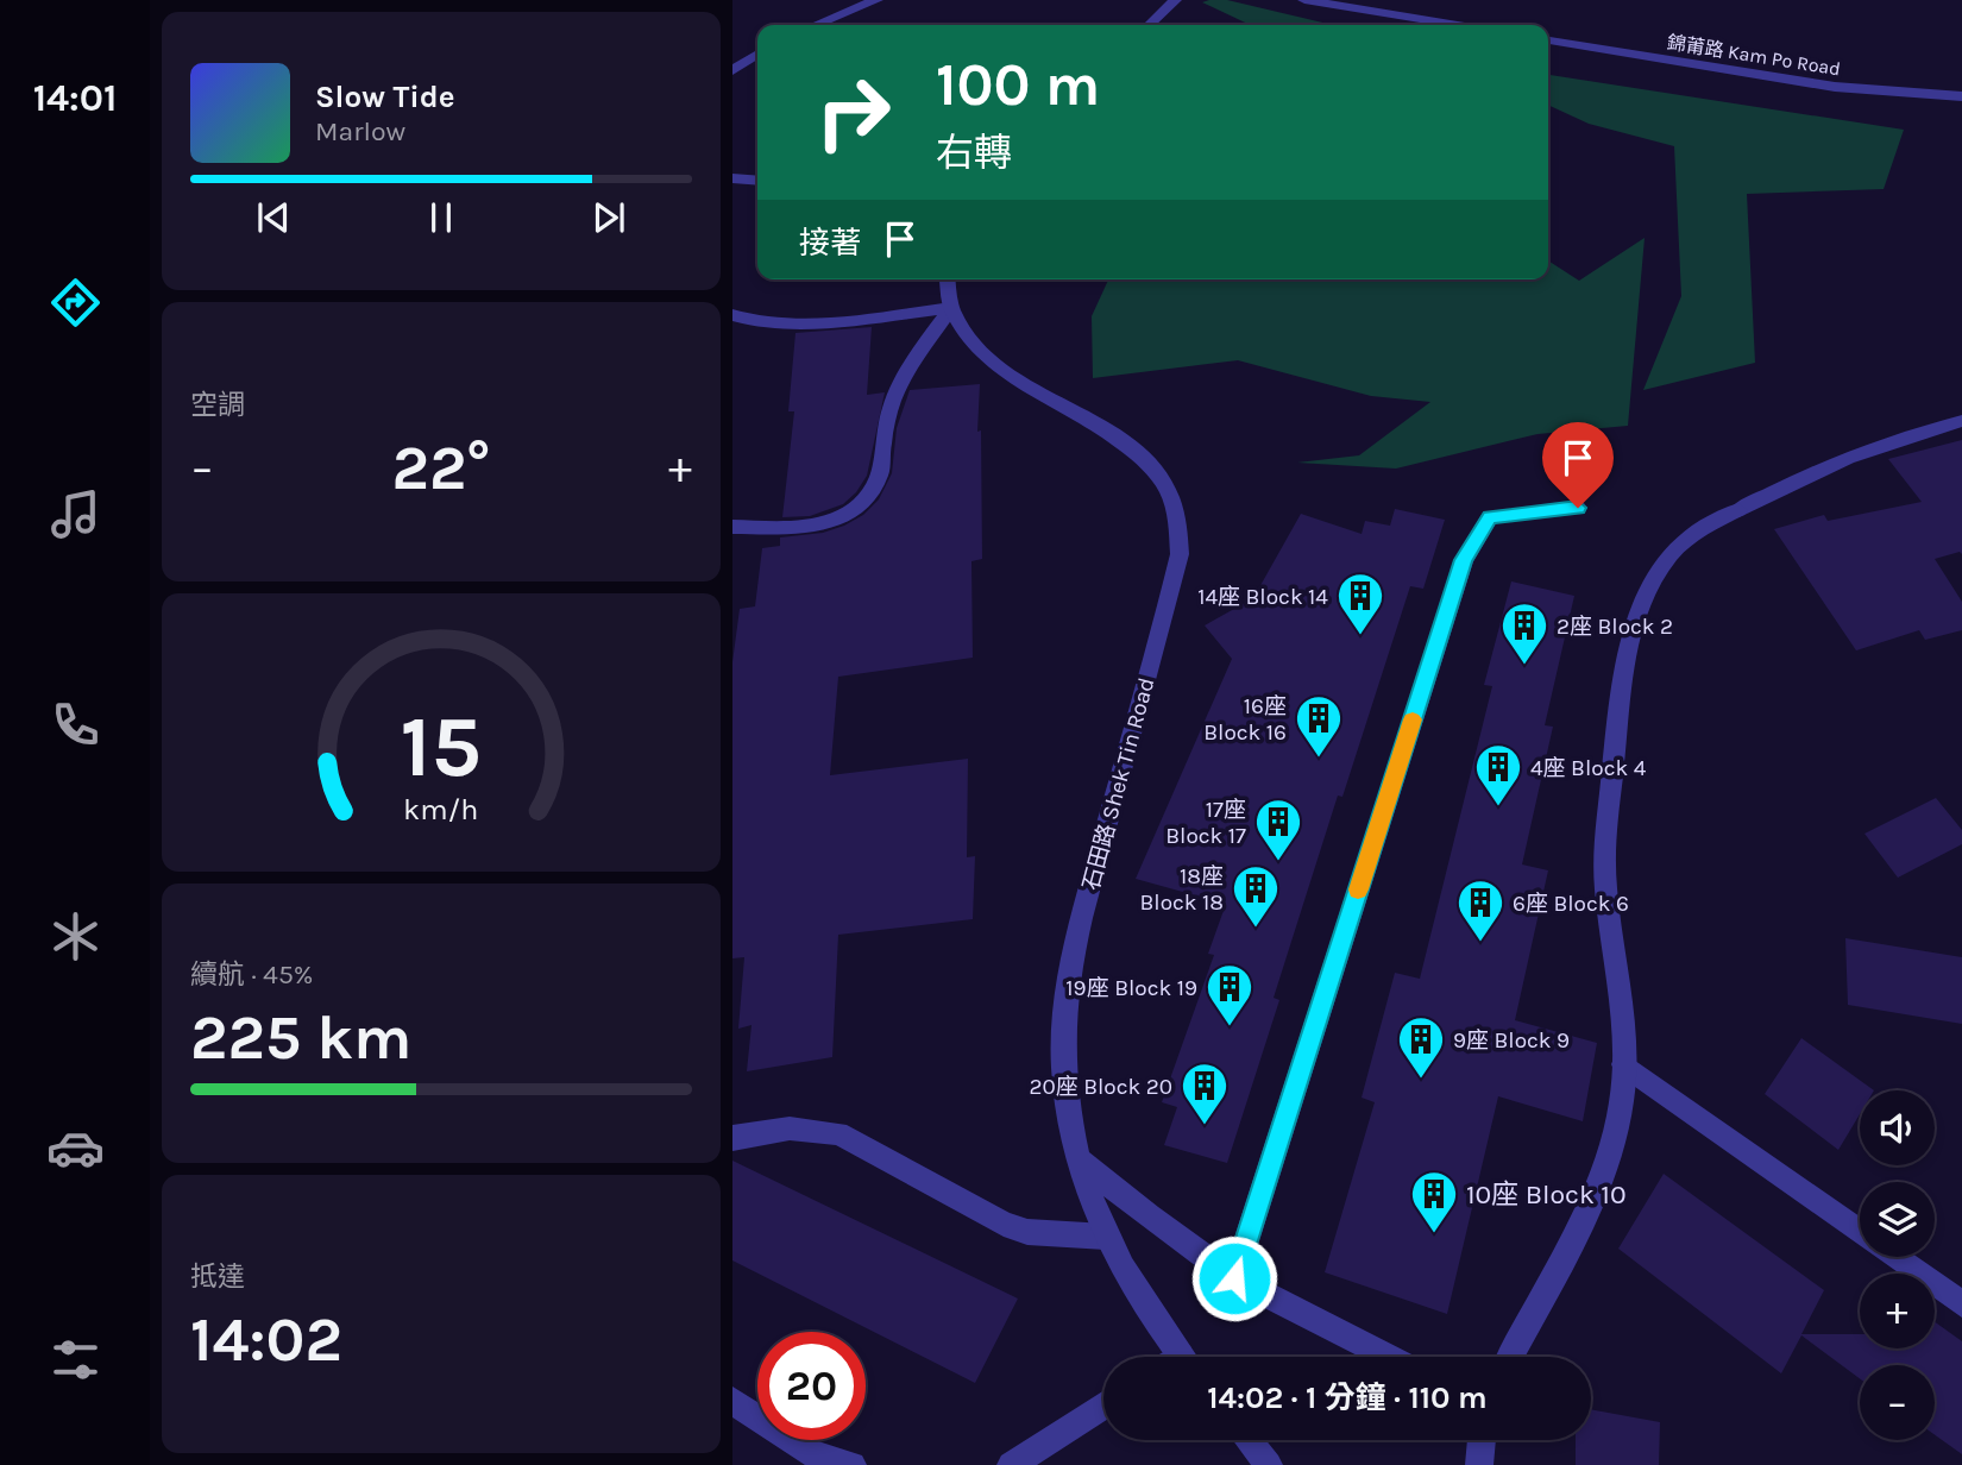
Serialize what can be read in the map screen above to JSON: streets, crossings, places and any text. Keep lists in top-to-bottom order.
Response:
{
  "streets": {
    "street": ["錦莆路 Kam Po Road", "石田路 Shek Tin Road"]
  },
  "places": {
    "building": [
      "14座 Block 14",
      "2座 Block 2",
      "16座 Block 16",
      "4座 Block 4",
      "17座 Block 17",
      "18座 Block 18",
      "6座 Block 6",
      "19座 Block 19",
      "9座 Block 9",
      "20座 Block 20",
      "10座 Block 10"
    ]
  },
  "page": {
    "tabs": "14:01",
    "turn": ["100 m", "右轉"],
    "song": ["Slow Tide", "Marlow"],
    "then": "接著",
    "tile": [
      "空調",
      ["續航 · 45%", "225 km"],
      ["抵達", "14:02"]
    ],
    "heat": ["−", "22°", "+"],
    "map_buttons": ["+", "−"],
    "limit": "20",
    "trip": "14:02 · 1 分鐘 · 110 m",
    "gauge": ["15", "km/h"]
  }
}
